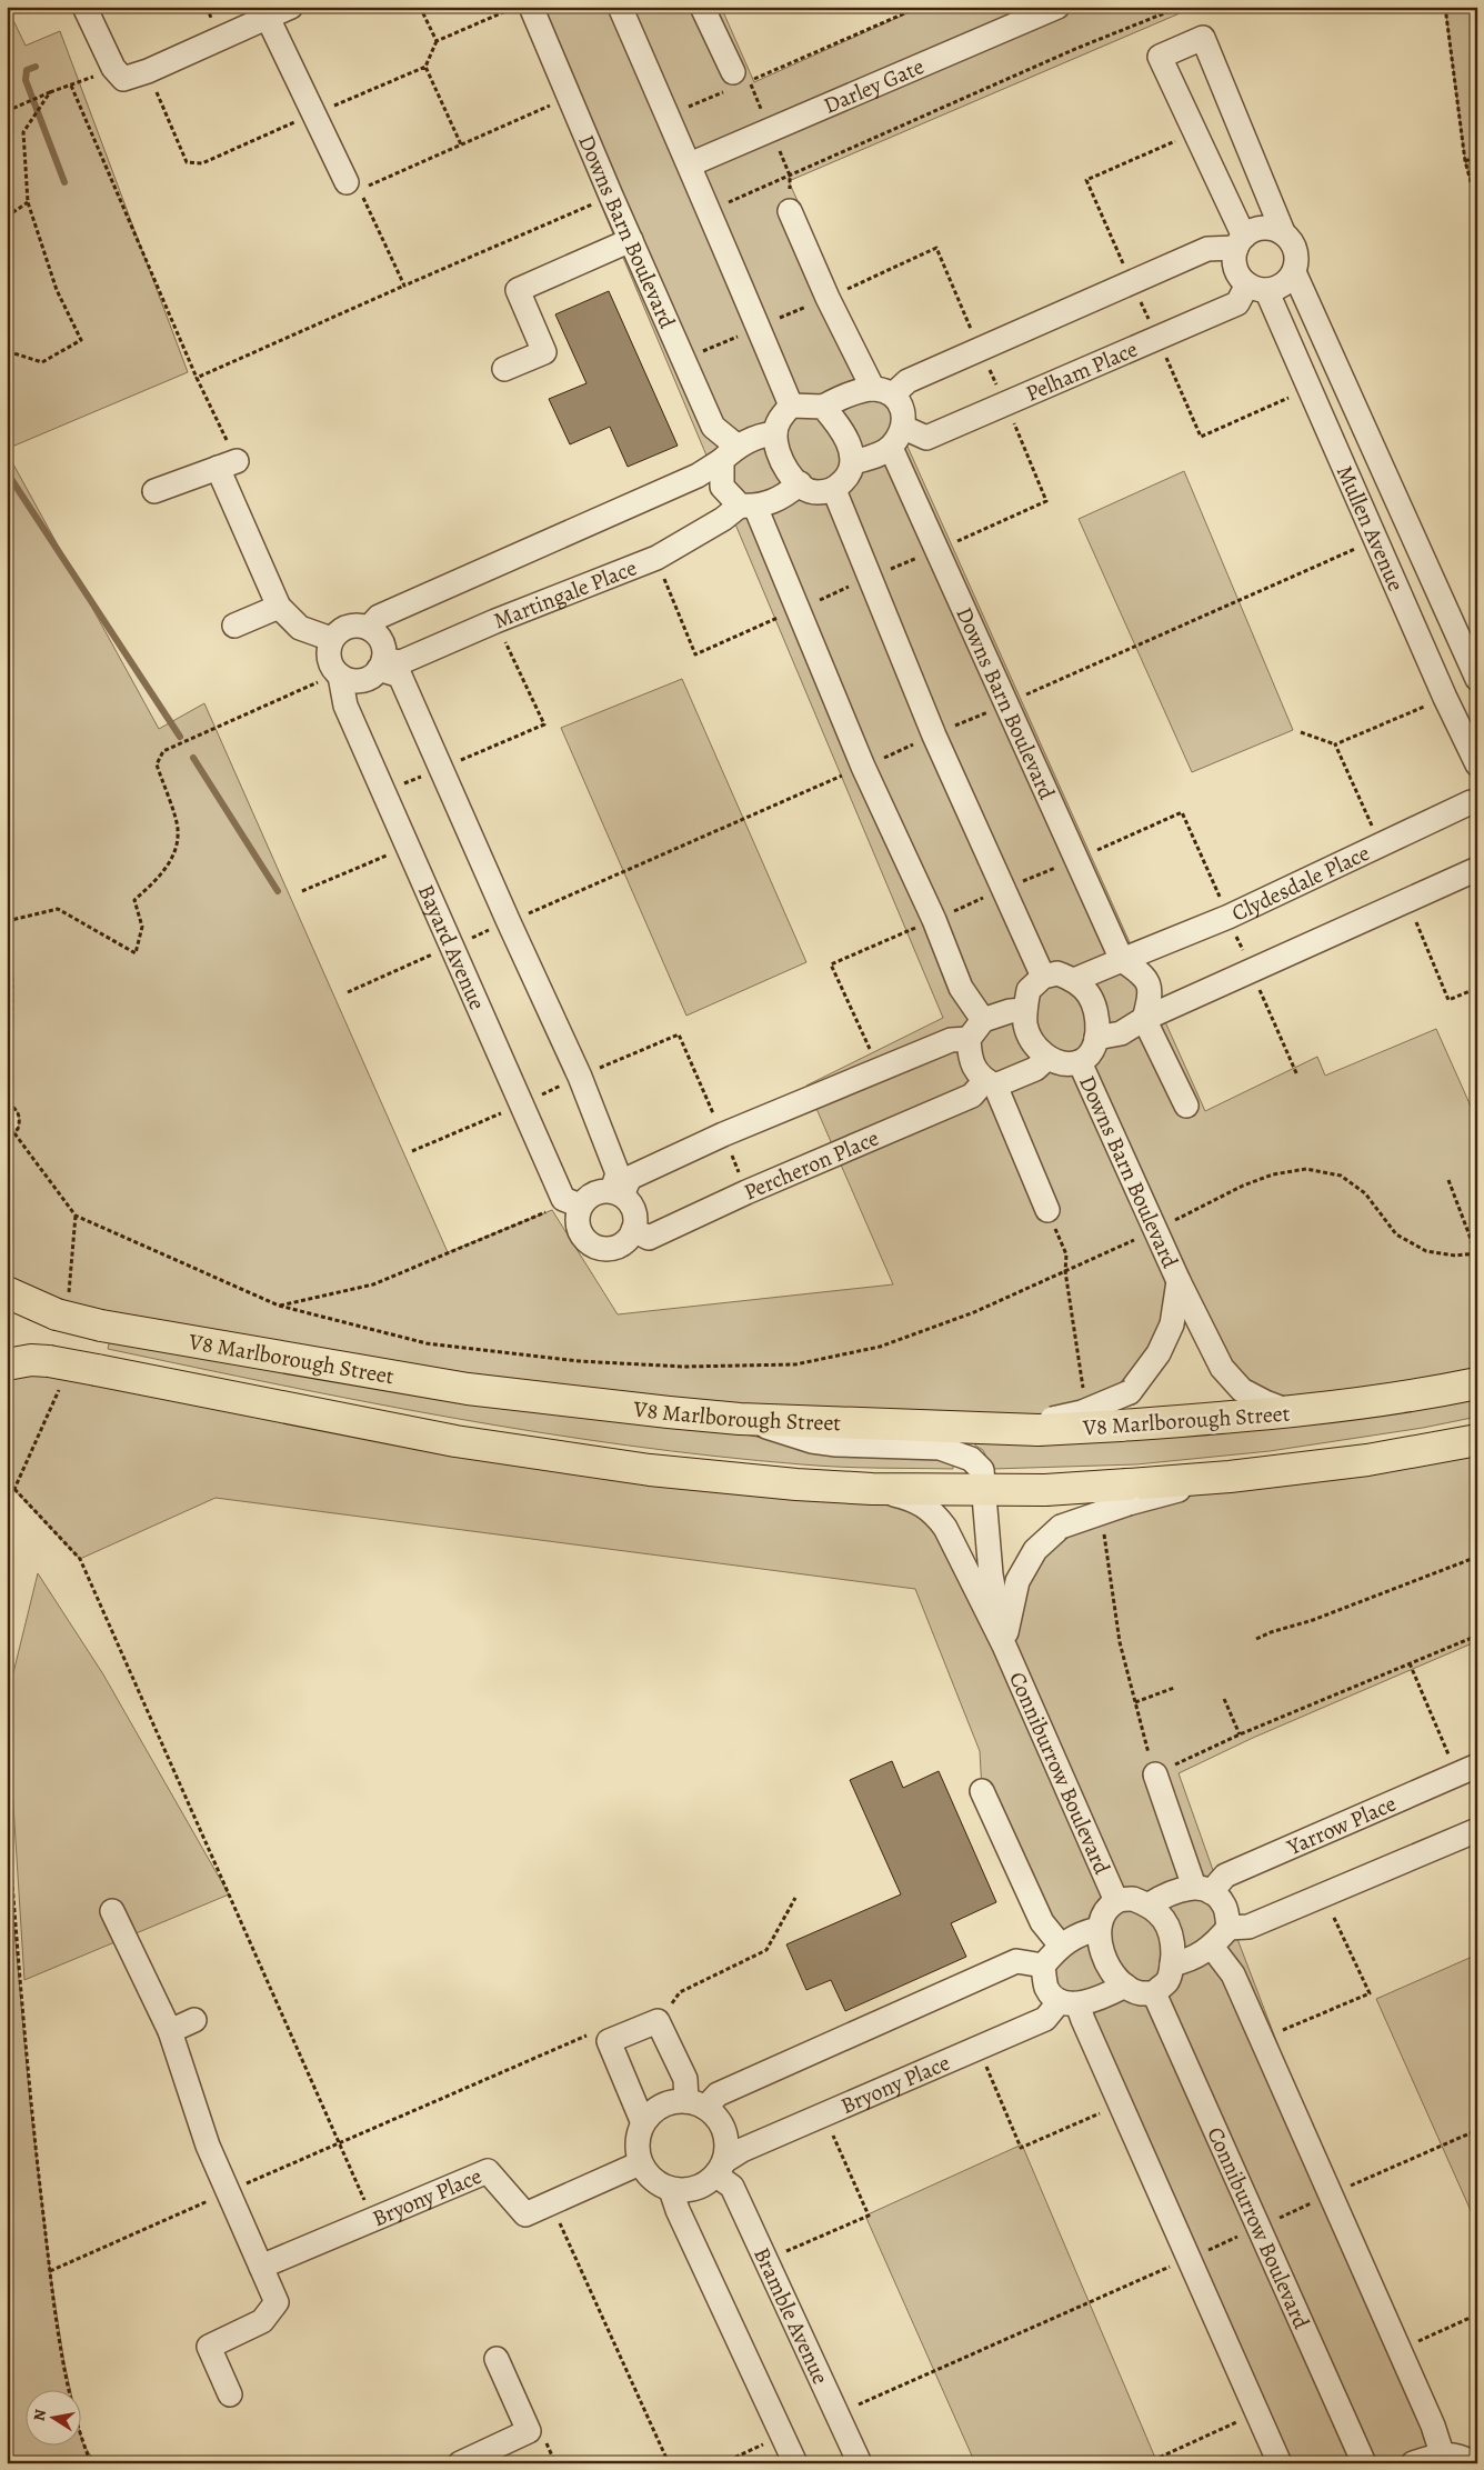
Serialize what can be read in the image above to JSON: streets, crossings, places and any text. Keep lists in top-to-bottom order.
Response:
{
  "streets": {
    "main road": ["V8 Marlborough Street"],
    "street": [
      "Darley Gate",
      "Downs Barn Boulevard",
      "Pelham Place",
      "Mullen Avenue",
      "Martingale Place",
      "Clydesdale Place",
      "Bayard Avenue",
      "Percheron Place",
      "Conniburrow Boulevard",
      "Yarrow Place",
      "Bryony Place",
      "Bramble Avenue"
    ]
  },
  "crossings": [
    ["Downs Barn Boulevard", "Pelham Place"],
    ["Downs Barn Boulevard", "Clydesdale Place"],
    ["Downs Barn Boulevard", "Percheron Place"],
    ["Downs Barn Boulevard", "V8 Marlborough Street"],
    ["Pelham Place", "Mullen Avenue"],
    ["Martingale Place", "Bayard Avenue"],
    ["Clydesdale Place", "Percheron Place"],
    ["Bayard Avenue", "Percheron Place"],
    ["V8 Marlborough Street", "Conniburrow Boulevard"],
    ["Bryony Place", "Bramble Avenue"]
  ],
  "north": "left"
}
